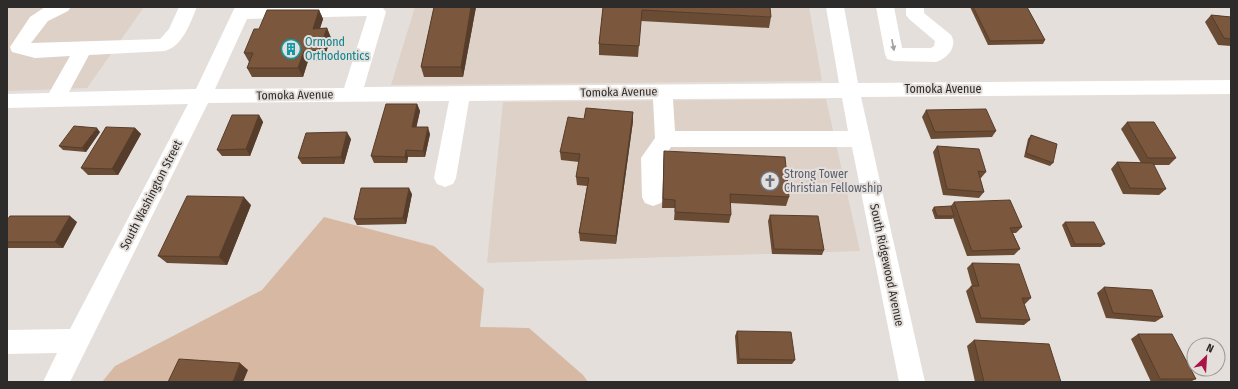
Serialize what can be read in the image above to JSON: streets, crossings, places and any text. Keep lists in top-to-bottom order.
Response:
{
  "streets": {
    "street": ["Tomoka Avenue", "South Washington Street", "South Ridgewood Avenue"]
  },
  "crossings": [
    ["Tomoka Avenue", "South Washington Street"],
    ["Tomoka Avenue", "South Ridgewood Avenue"]
  ],
  "places": {
    "building": ["Ormond Orthodontics"],
    "church": ["Strong Tower Christian Fellowship"]
  },
  "north": "top right"
}
